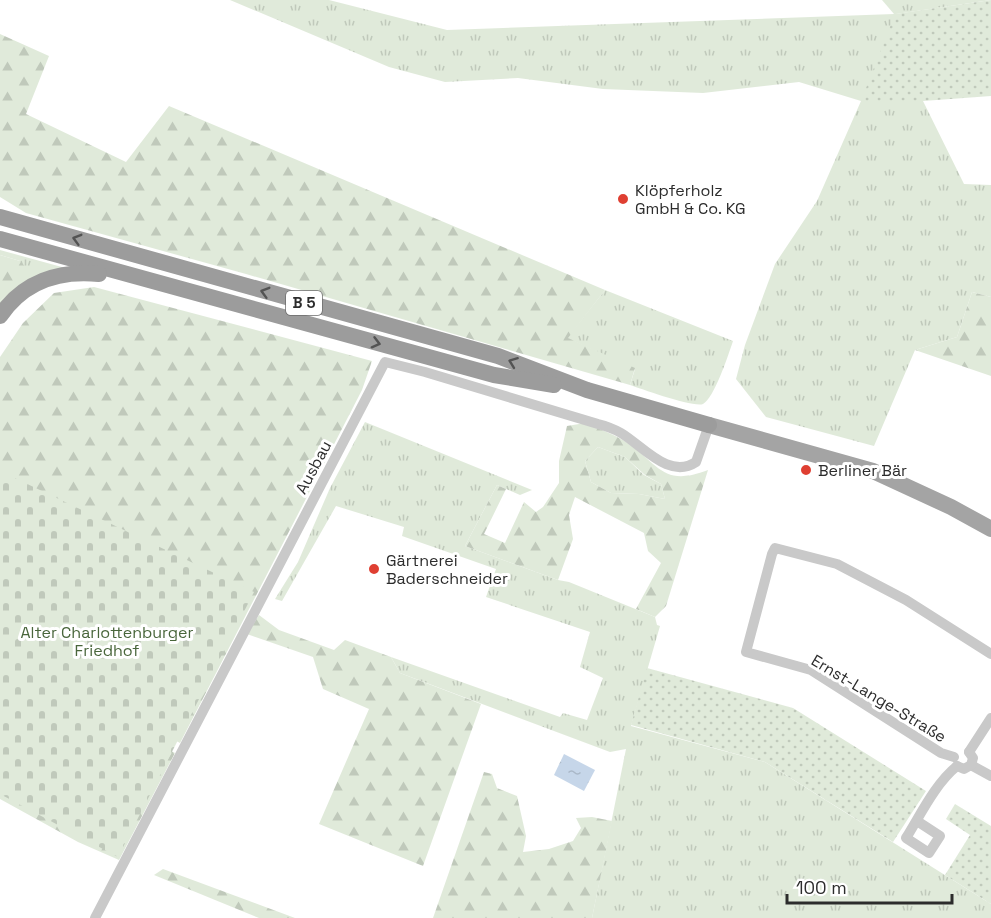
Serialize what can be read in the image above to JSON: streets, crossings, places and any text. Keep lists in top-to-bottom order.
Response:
{
  "streets": {
    "highway": ["B 5"],
    "street": ["Ausbau", "Ernst-Lange-Straße"]
  },
  "crossings": [
    ["B 5", "Ausbau"]
  ],
  "parks": ["Alter Charlottenburger Friedhof"],
  "places": ["Klöpferholz GmbH & Co. KG", "Berliner Bär", "Gärtnerei Baderschneider"],
  "scale_bar": "100 m"
}
